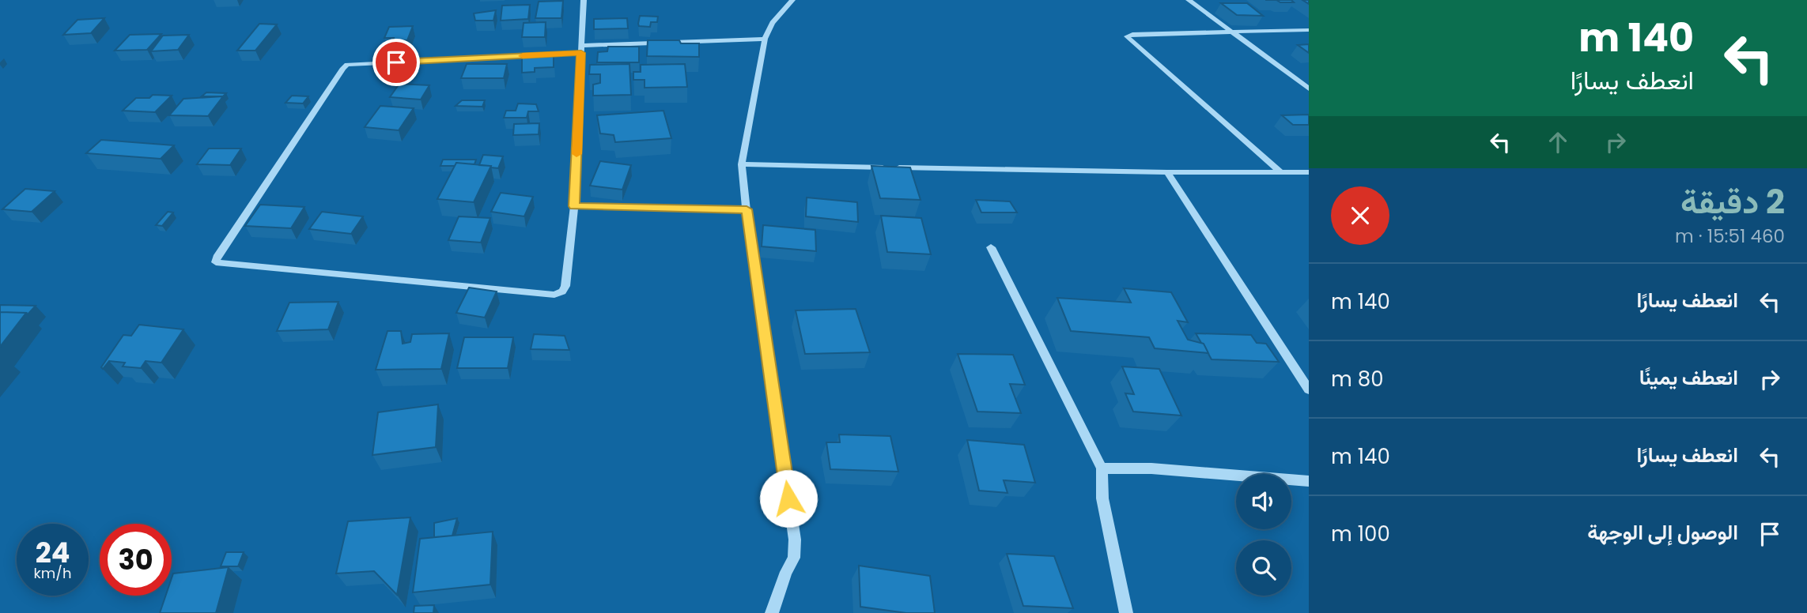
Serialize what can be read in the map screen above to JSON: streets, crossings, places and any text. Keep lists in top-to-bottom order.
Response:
{
  "page": {
    "turn": ["140 m", "انعطف يسارًا"],
    "heading": ["2 دقيقة", "460 m · 15:51"],
    "list": [
      {
        "name": "انعطف يسارًا",
        "value": "140 m"
      },
      {
        "name": "انعطف يمينًا",
        "value": "80 m"
      },
      {
        "name": "انعطف يسارًا",
        "value": "140 m"
      },
      {
        "name": "الوصول إلى الوجهة",
        "value": "100 m"
      }
    ],
    "speed": "24 km/h",
    "limit": "30"
  }
}
